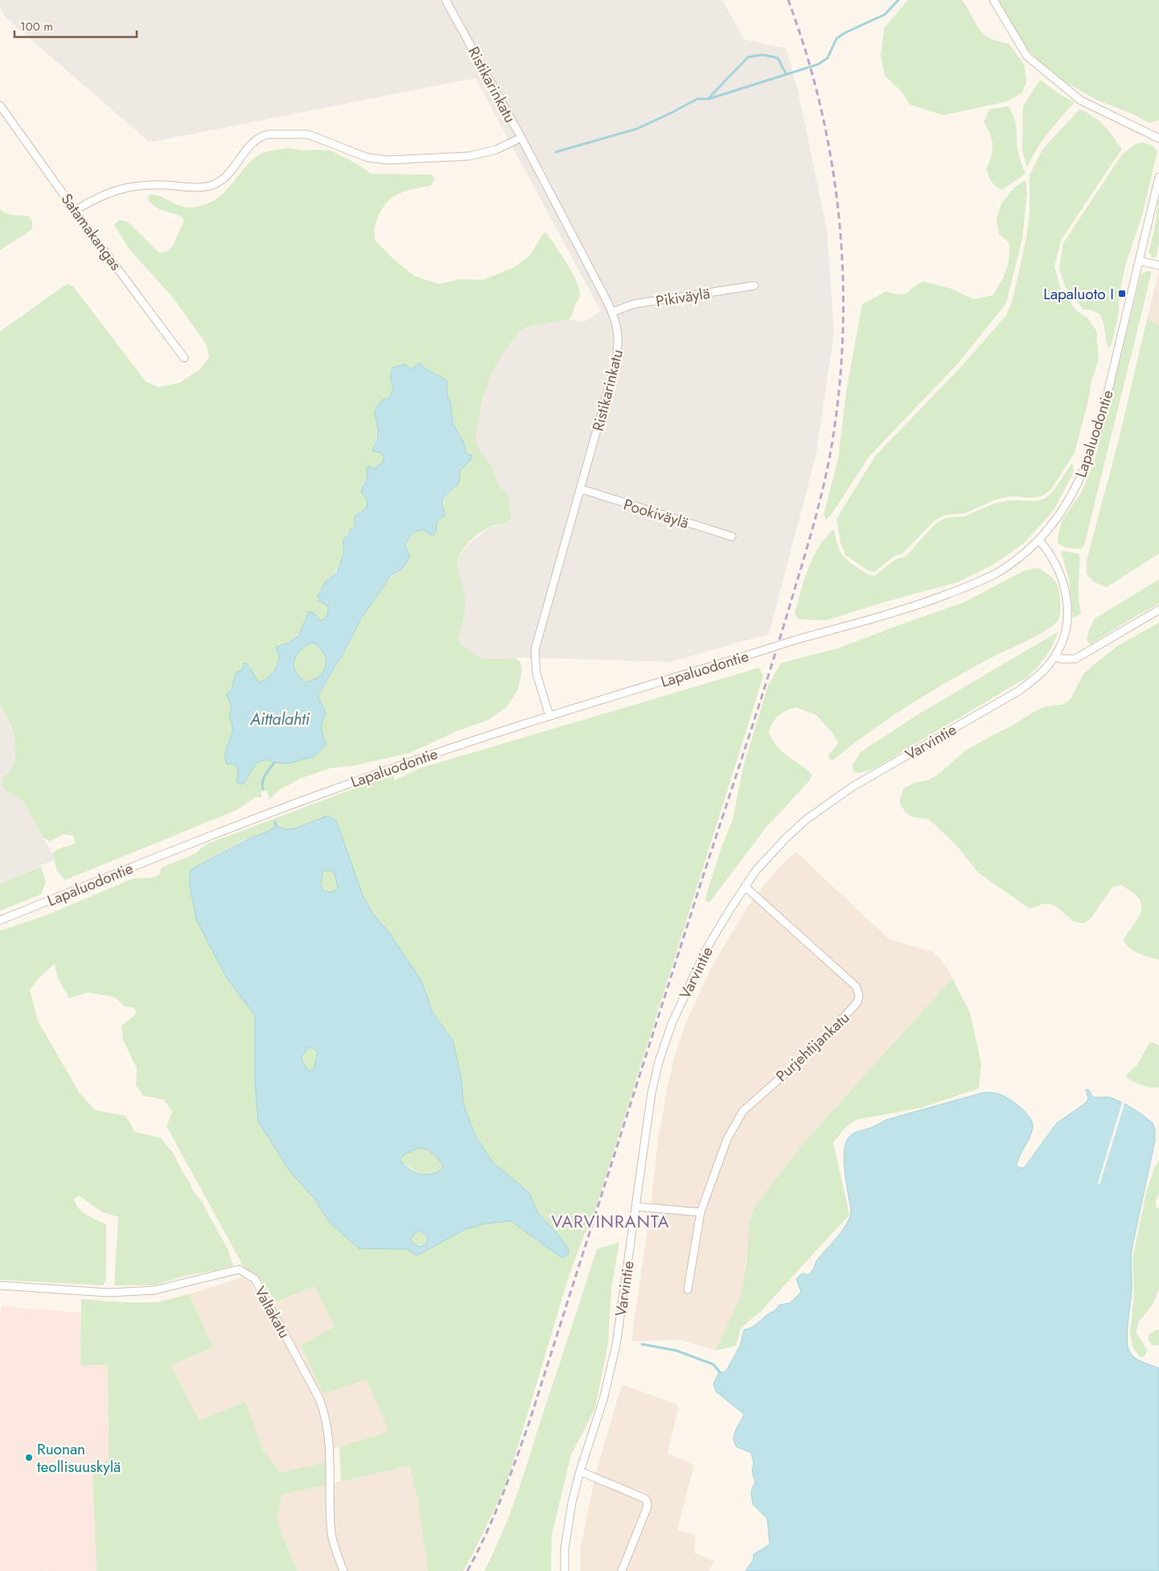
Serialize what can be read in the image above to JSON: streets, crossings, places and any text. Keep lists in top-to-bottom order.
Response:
{
  "streets": {
    "street": [
      "Ristikarinkatu",
      "Satamakangas",
      "Pikiväylä",
      "Lapaluodontie",
      "Pookiväylä",
      "Varvintie",
      "Purjehtijankatu",
      "Valtakatu"
    ]
  },
  "crossings": [
    ["Ristikarinkatu", "Pikiväylä"],
    ["Ristikarinkatu", "Lapaluodontie"],
    ["Ristikarinkatu", "Pookiväylä"],
    ["Lapaluodontie", "Varvintie"],
    ["Varvintie", "Purjehtijankatu"]
  ],
  "districts": ["VARVINRANTA"],
  "water": ["Aittalahti"],
  "places": {
    "transit": ["Lapaluoto I"],
    "other": ["Ruonan teollisuuskylä"]
  },
  "scale_bar": "100 m"
}
